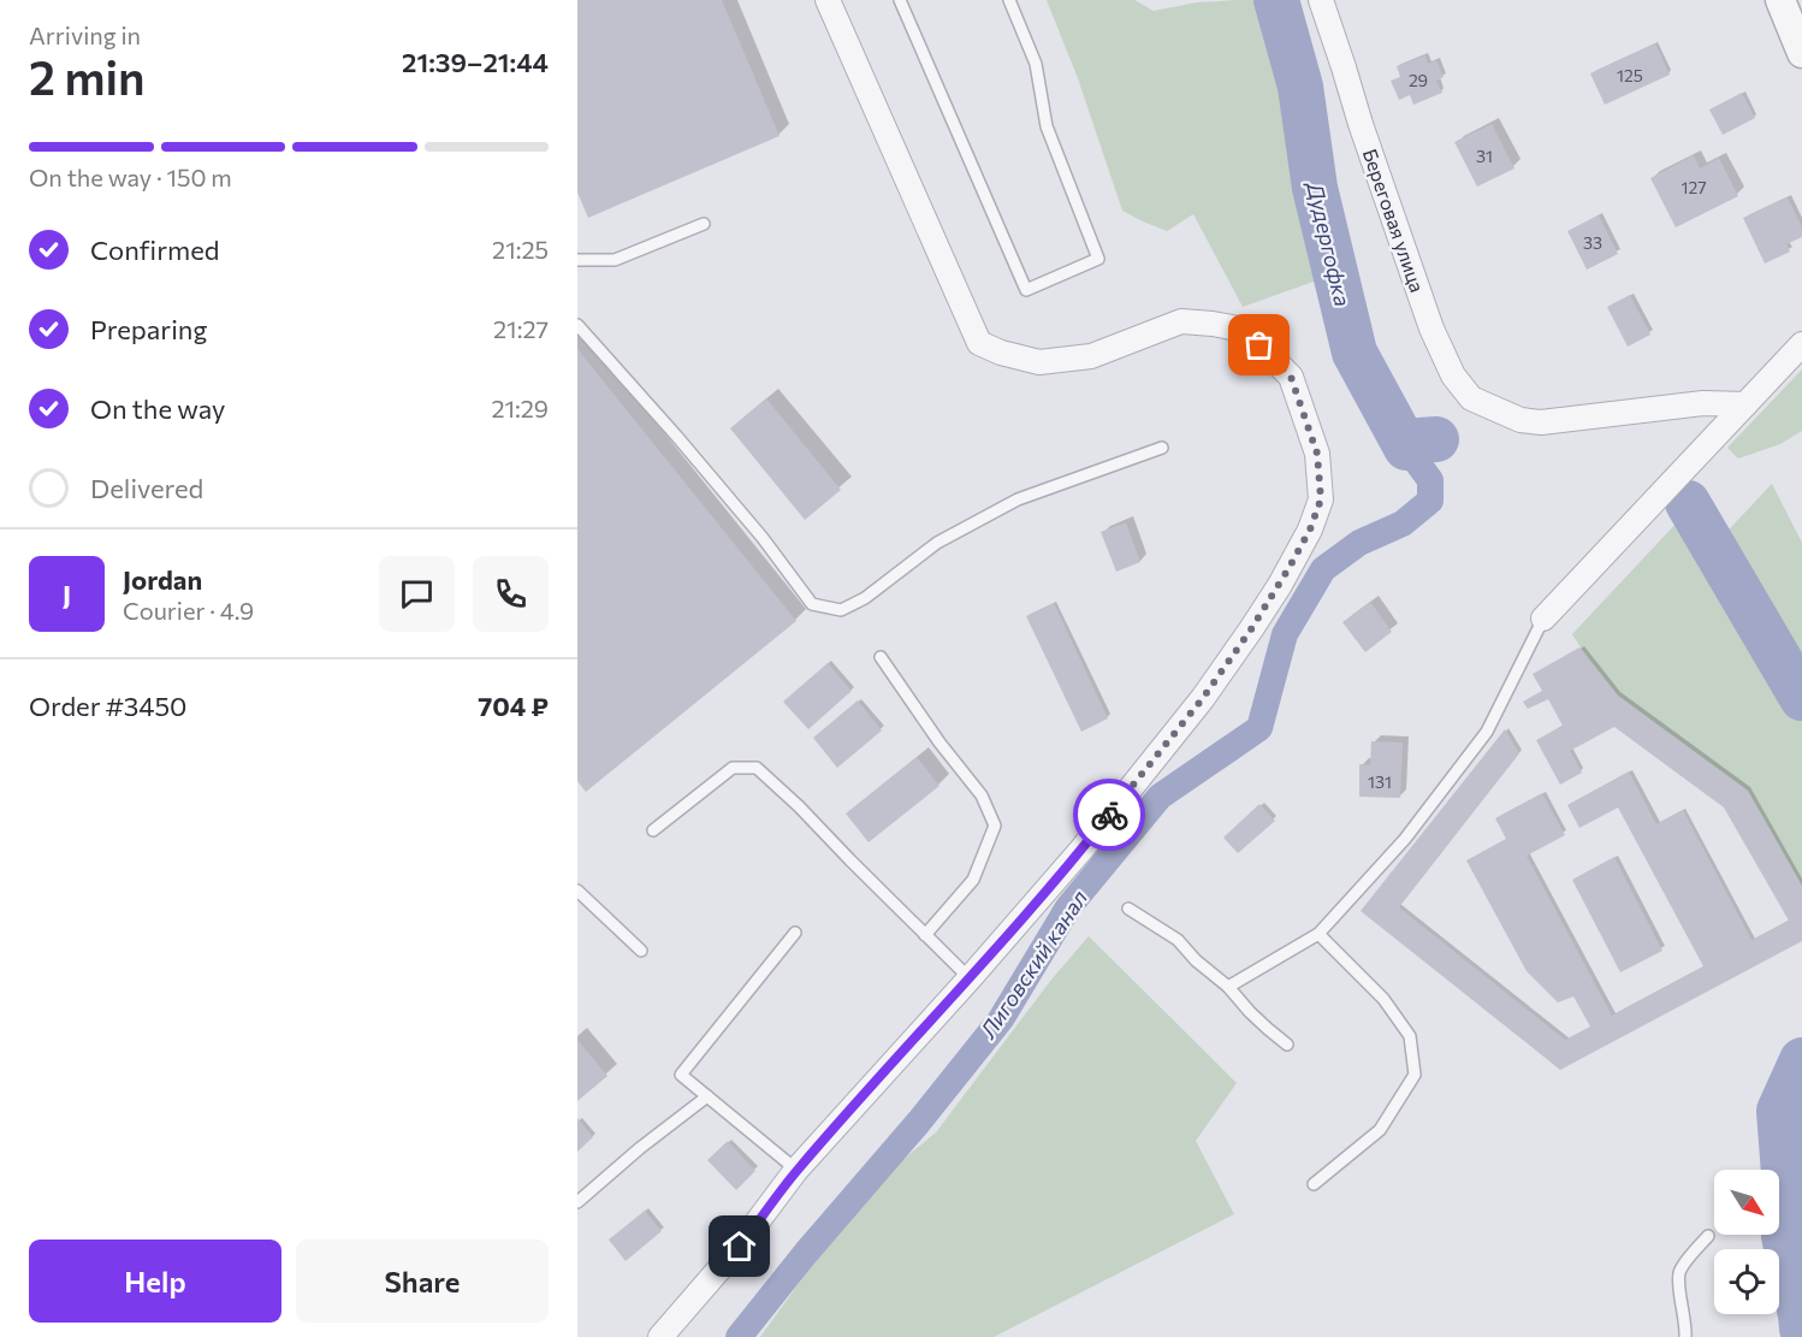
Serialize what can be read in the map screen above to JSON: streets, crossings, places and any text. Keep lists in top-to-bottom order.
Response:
{
  "streets": {
    "street": ["Береговая улица"]
  },
  "water": ["Дудергофка", "Лиговский канал"],
  "house_numbers": [
    "125",
    "29",
    "31",
    "127",
    "33",
    "131"
  ],
  "north": "bottom right",
  "page": {
    "heading": ["2 min", "Arriving in", "21:39–21:44"],
    "panel": [
      "Jordan",
      "Courier · 4.9",
      "Order #3450",
      "704 ₽"
    ],
    "bar": "On the way · 150 m",
    "list": [
      ["Confirmed", "21:25"],
      ["Preparing", "21:27"],
      ["On the way", "21:29"],
      "Delivered"
    ],
    "round": "J",
    "buttons": ["Help", "Share"]
  }
}
